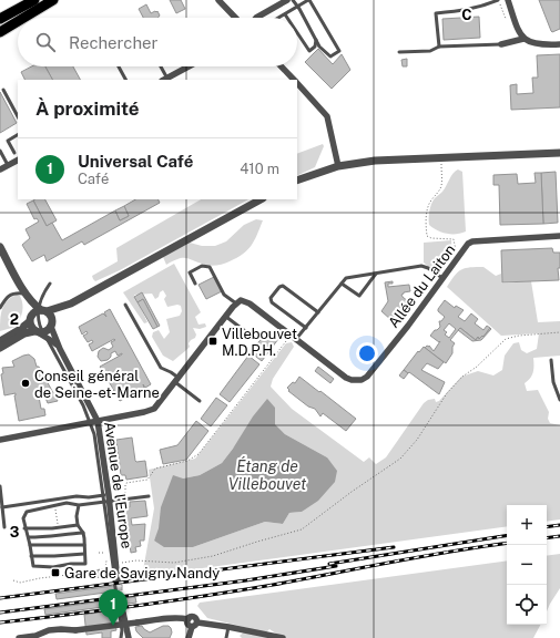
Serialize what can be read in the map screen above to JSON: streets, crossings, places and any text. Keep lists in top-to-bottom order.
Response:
{
  "streets": {
    "street": ["Allée du Laiton", "Avenue de l'Europe"]
  },
  "water": ["Étang de Villebouvet"],
  "places": {
    "transit": ["Villebouvet M.D.P.H.", "Gare de Savigny Nandy"],
    "other": ["Conseil général de Seine-et-Marne"]
  },
  "page": {
    "search": "Rechercher",
    "heading": "À proximité",
    "list": [
      {
        "mark": "1",
        "name": "Universal Café",
        "note": "Café",
        "value": "410 m"
      }
    ],
    "map_buttons": ["+", "−"],
    "pins": "1"
  },
  "grid": {
    "columns": ["C"],
    "rows": ["2", "3"]
  }
}
